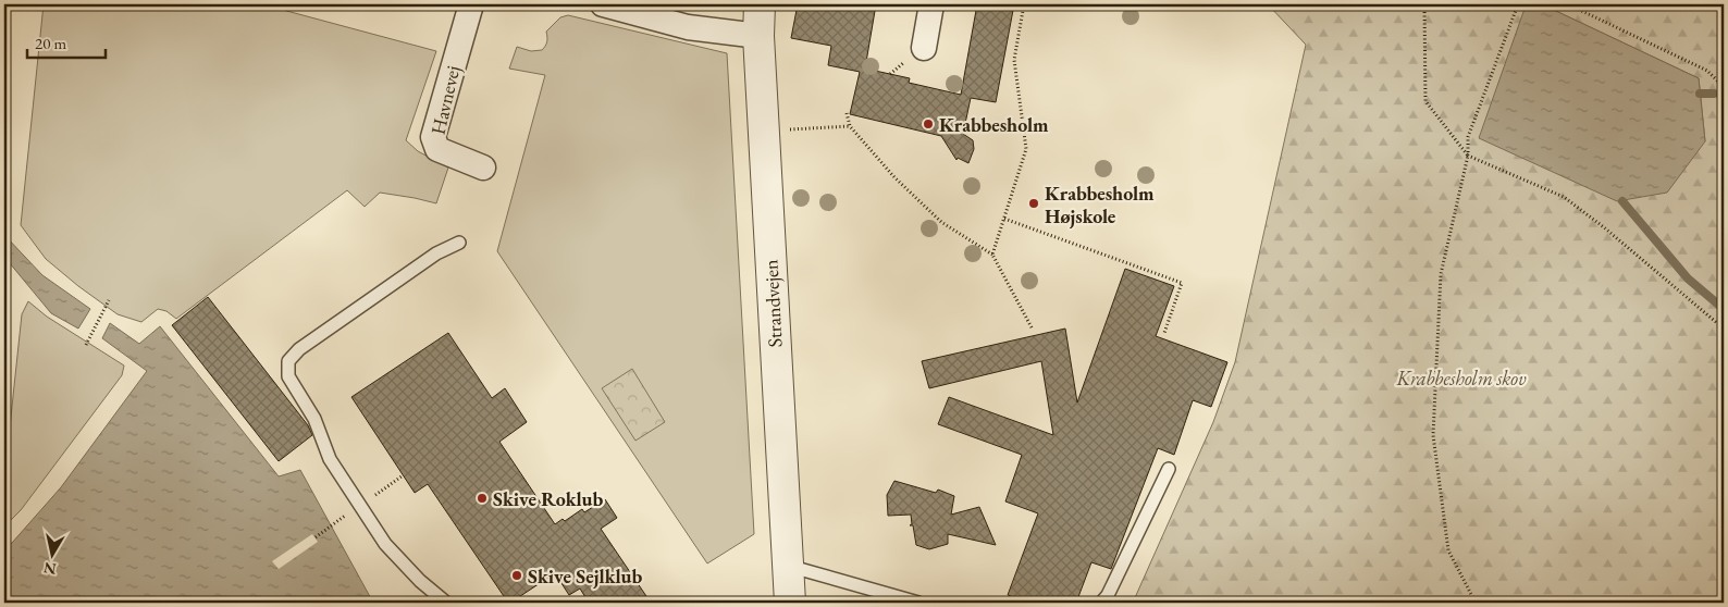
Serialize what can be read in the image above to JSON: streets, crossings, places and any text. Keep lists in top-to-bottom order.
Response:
{
  "streets": {
    "street": ["Havnevej", "Strandvejen"]
  },
  "parks": ["Krabbesholm skov"],
  "places": [
    "Krabbesholm",
    "Krabbesholm Højskole",
    "Skive Roklub",
    "Skive Sejlklub"
  ],
  "scale_bar": "20 m",
  "north": "bottom"
}
